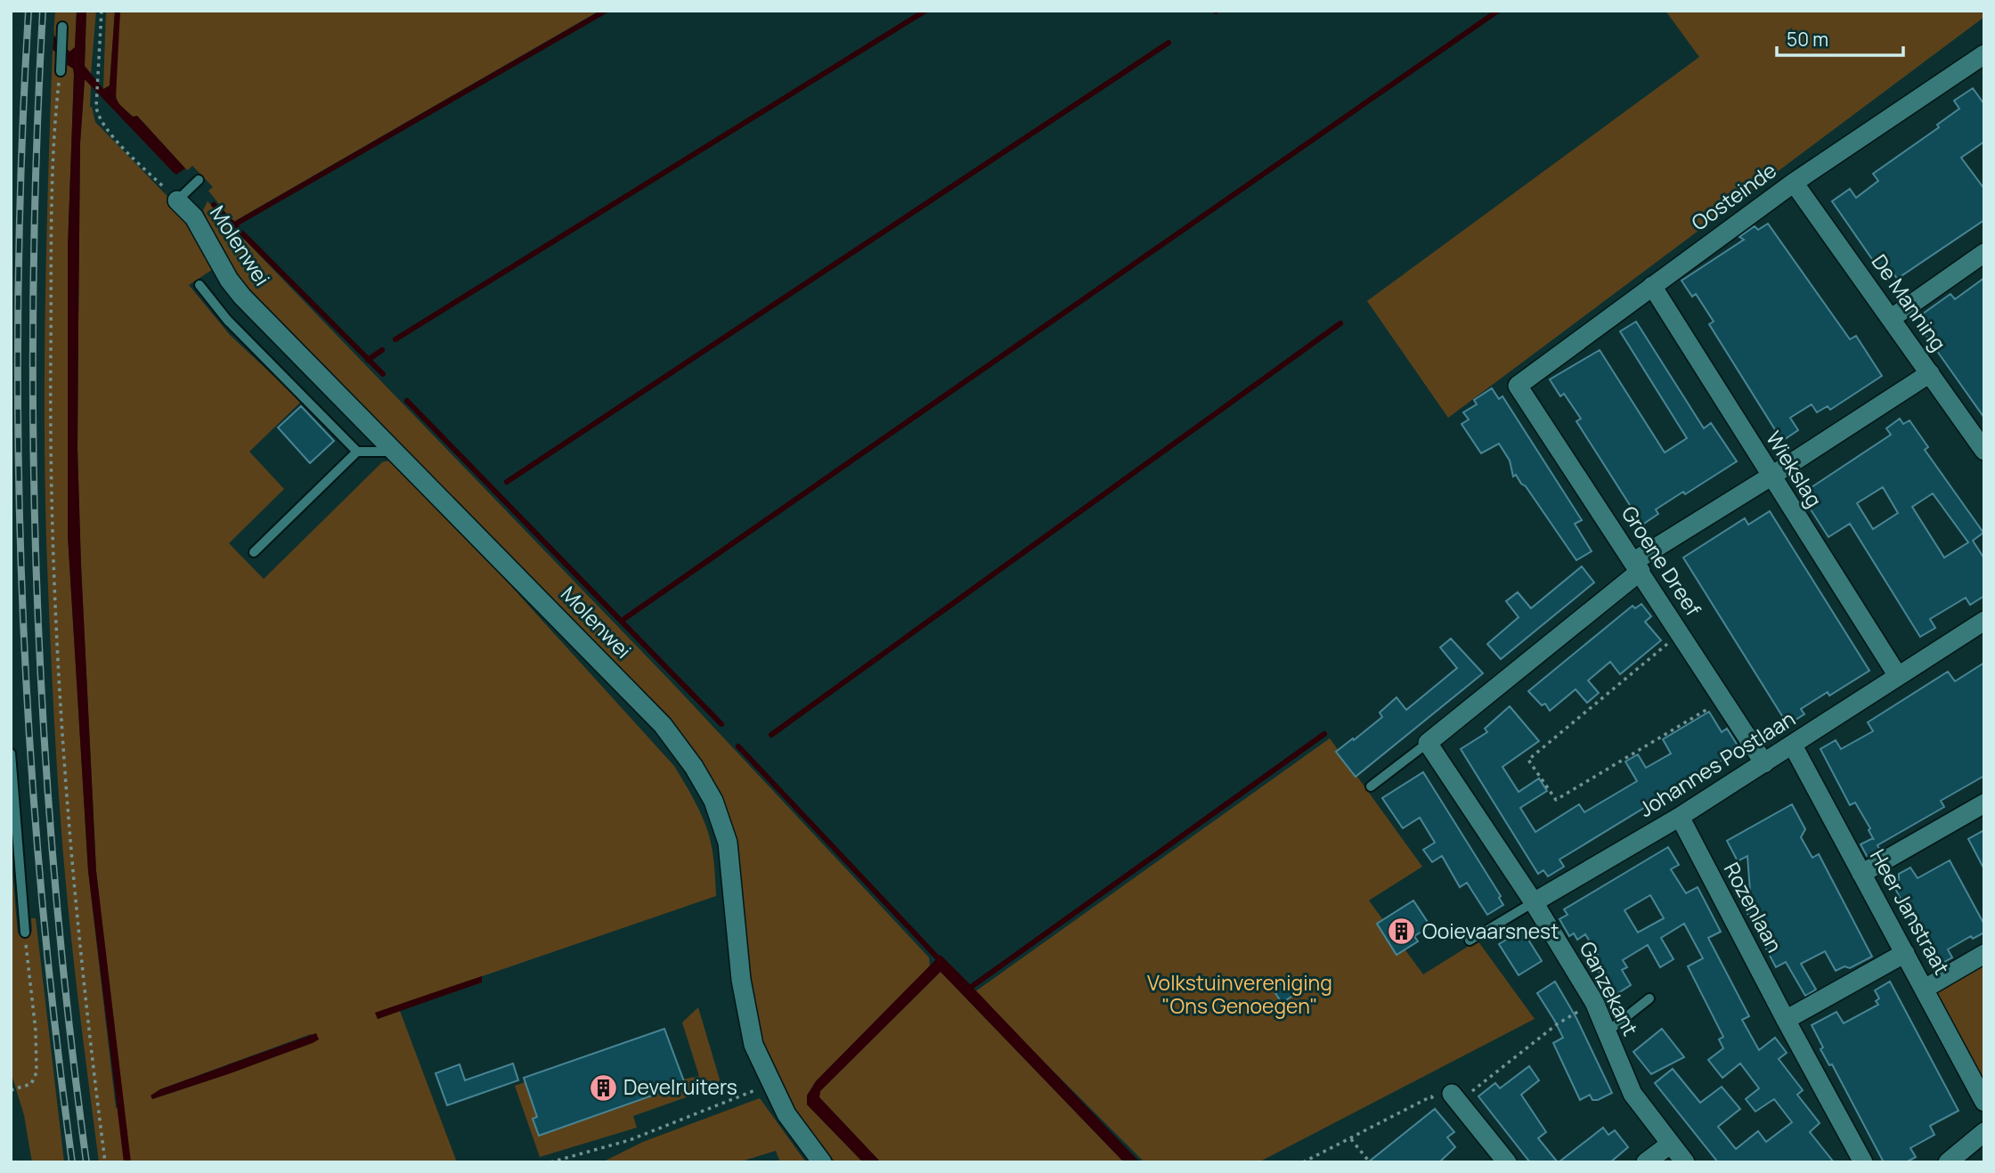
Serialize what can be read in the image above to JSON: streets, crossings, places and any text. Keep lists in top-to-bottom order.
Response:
{
  "streets": {
    "street": [
      "Oosteinde",
      "Molenwei",
      "De Manning",
      "Wiekslag",
      "Groene Dreef",
      "Johannes Postlaan",
      "Rozenlaan",
      "Heer Janstraat",
      "Ganzekant"
    ]
  },
  "crossings": [
    ["Oosteinde", "De Manning"],
    ["Oosteinde", "Wiekslag"],
    ["Oosteinde", "Groene Dreef"],
    ["Wiekslag", "Johannes Postlaan"],
    ["Groene Dreef", "Johannes Postlaan"],
    ["Johannes Postlaan", "Rozenlaan"],
    ["Johannes Postlaan", "Heer Janstraat"],
    ["Johannes Postlaan", "Ganzekant"]
  ],
  "parks": ["Volkstuinvereniging \"Ons Genoegen\""],
  "places": {
    "building": ["Ooievaarsnest", "Develruiters"]
  },
  "scale_bar": "50 m"
}
